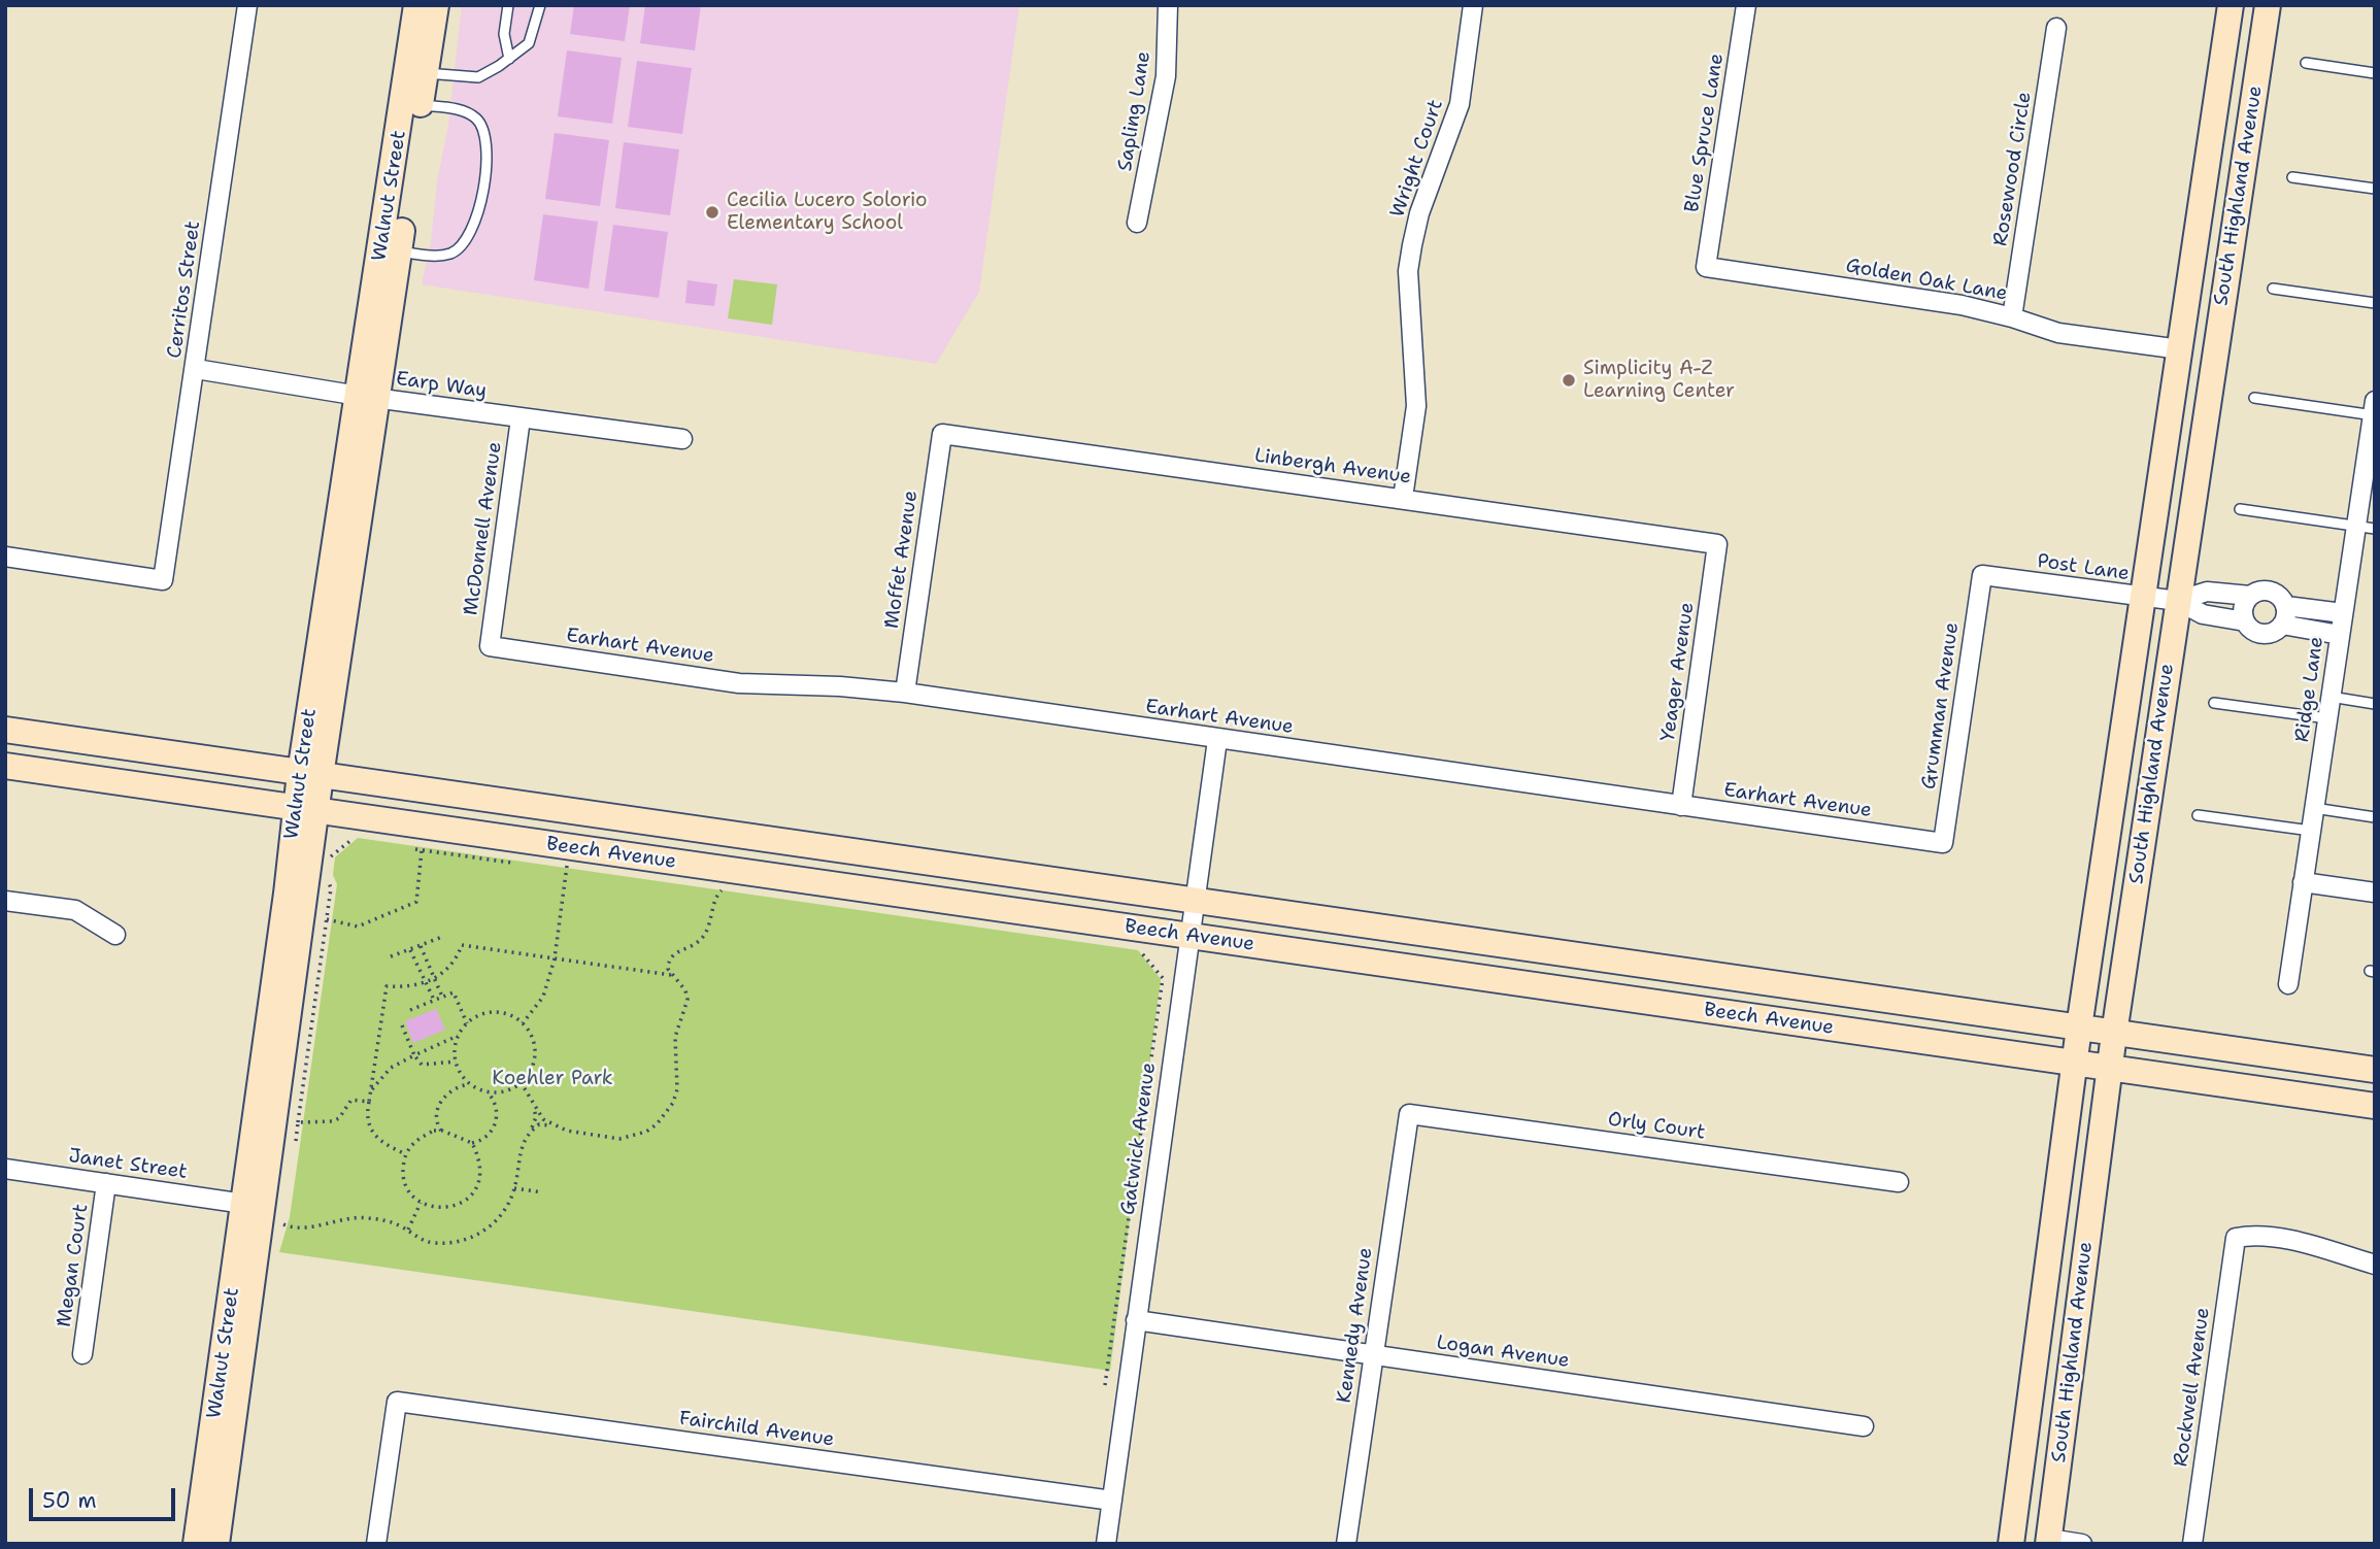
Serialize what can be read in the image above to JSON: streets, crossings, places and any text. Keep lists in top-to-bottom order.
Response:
{
  "streets": {
    "street": [
      "Sapling Lane",
      "Blue Spruce Lane",
      "Wright Court",
      "Rosewood Circle",
      "Walnut Street",
      "South Highland Avenue",
      "Golden Oak Lane",
      "Cerritos Street",
      "Earp Way",
      "Linbergh Avenue",
      "McDonnell Avenue",
      "Moffet Avenue",
      "Post Lane",
      "Earhart Avenue",
      "Yeager Avenue",
      "Ridge Lane",
      "Grumman Avenue",
      "Beech Avenue",
      "Orly Court",
      "Gatwick Avenue",
      "Janet Street",
      "Megan Court",
      "Kennedy Avenue",
      "Logan Avenue",
      "Rockwell Avenue",
      "Fairchild Avenue"
    ]
  },
  "crossings": [
    ["Blue Spruce Lane", "Golden Oak Lane"],
    ["Wright Court", "Linbergh Avenue"],
    ["Rosewood Circle", "Golden Oak Lane"],
    ["Walnut Street", "Earp Way"],
    ["Walnut Street", "Beech Avenue"],
    ["Walnut Street", "Janet Street"],
    ["South Highland Avenue", "Golden Oak Lane"],
    ["South Highland Avenue", "Post Lane"],
    ["South Highland Avenue", "Beech Avenue"],
    ["Cerritos Street", "Earp Way"],
    ["Earp Way", "McDonnell Avenue"],
    ["Linbergh Avenue", "Moffet Avenue"],
    ["Linbergh Avenue", "Yeager Avenue"],
    ["McDonnell Avenue", "Earhart Avenue"],
    ["Moffet Avenue", "Earhart Avenue"],
    ["Post Lane", "Grumman Avenue"],
    ["Earhart Avenue", "Yeager Avenue"],
    ["Earhart Avenue", "Grumman Avenue"],
    ["Earhart Avenue", "Gatwick Avenue"],
    ["Beech Avenue", "Gatwick Avenue"],
    ["Orly Court", "Kennedy Avenue"],
    ["Gatwick Avenue", "Logan Avenue"],
    ["Gatwick Avenue", "Fairchild Avenue"],
    ["Janet Street", "Megan Court"],
    ["Kennedy Avenue", "Logan Avenue"]
  ],
  "parks": ["Koehler Park"],
  "places": ["Cecilia Lucero Solorio Elementary School", "Simplicity A-Z Learning Center"],
  "scale_bar": "50 m"
}
